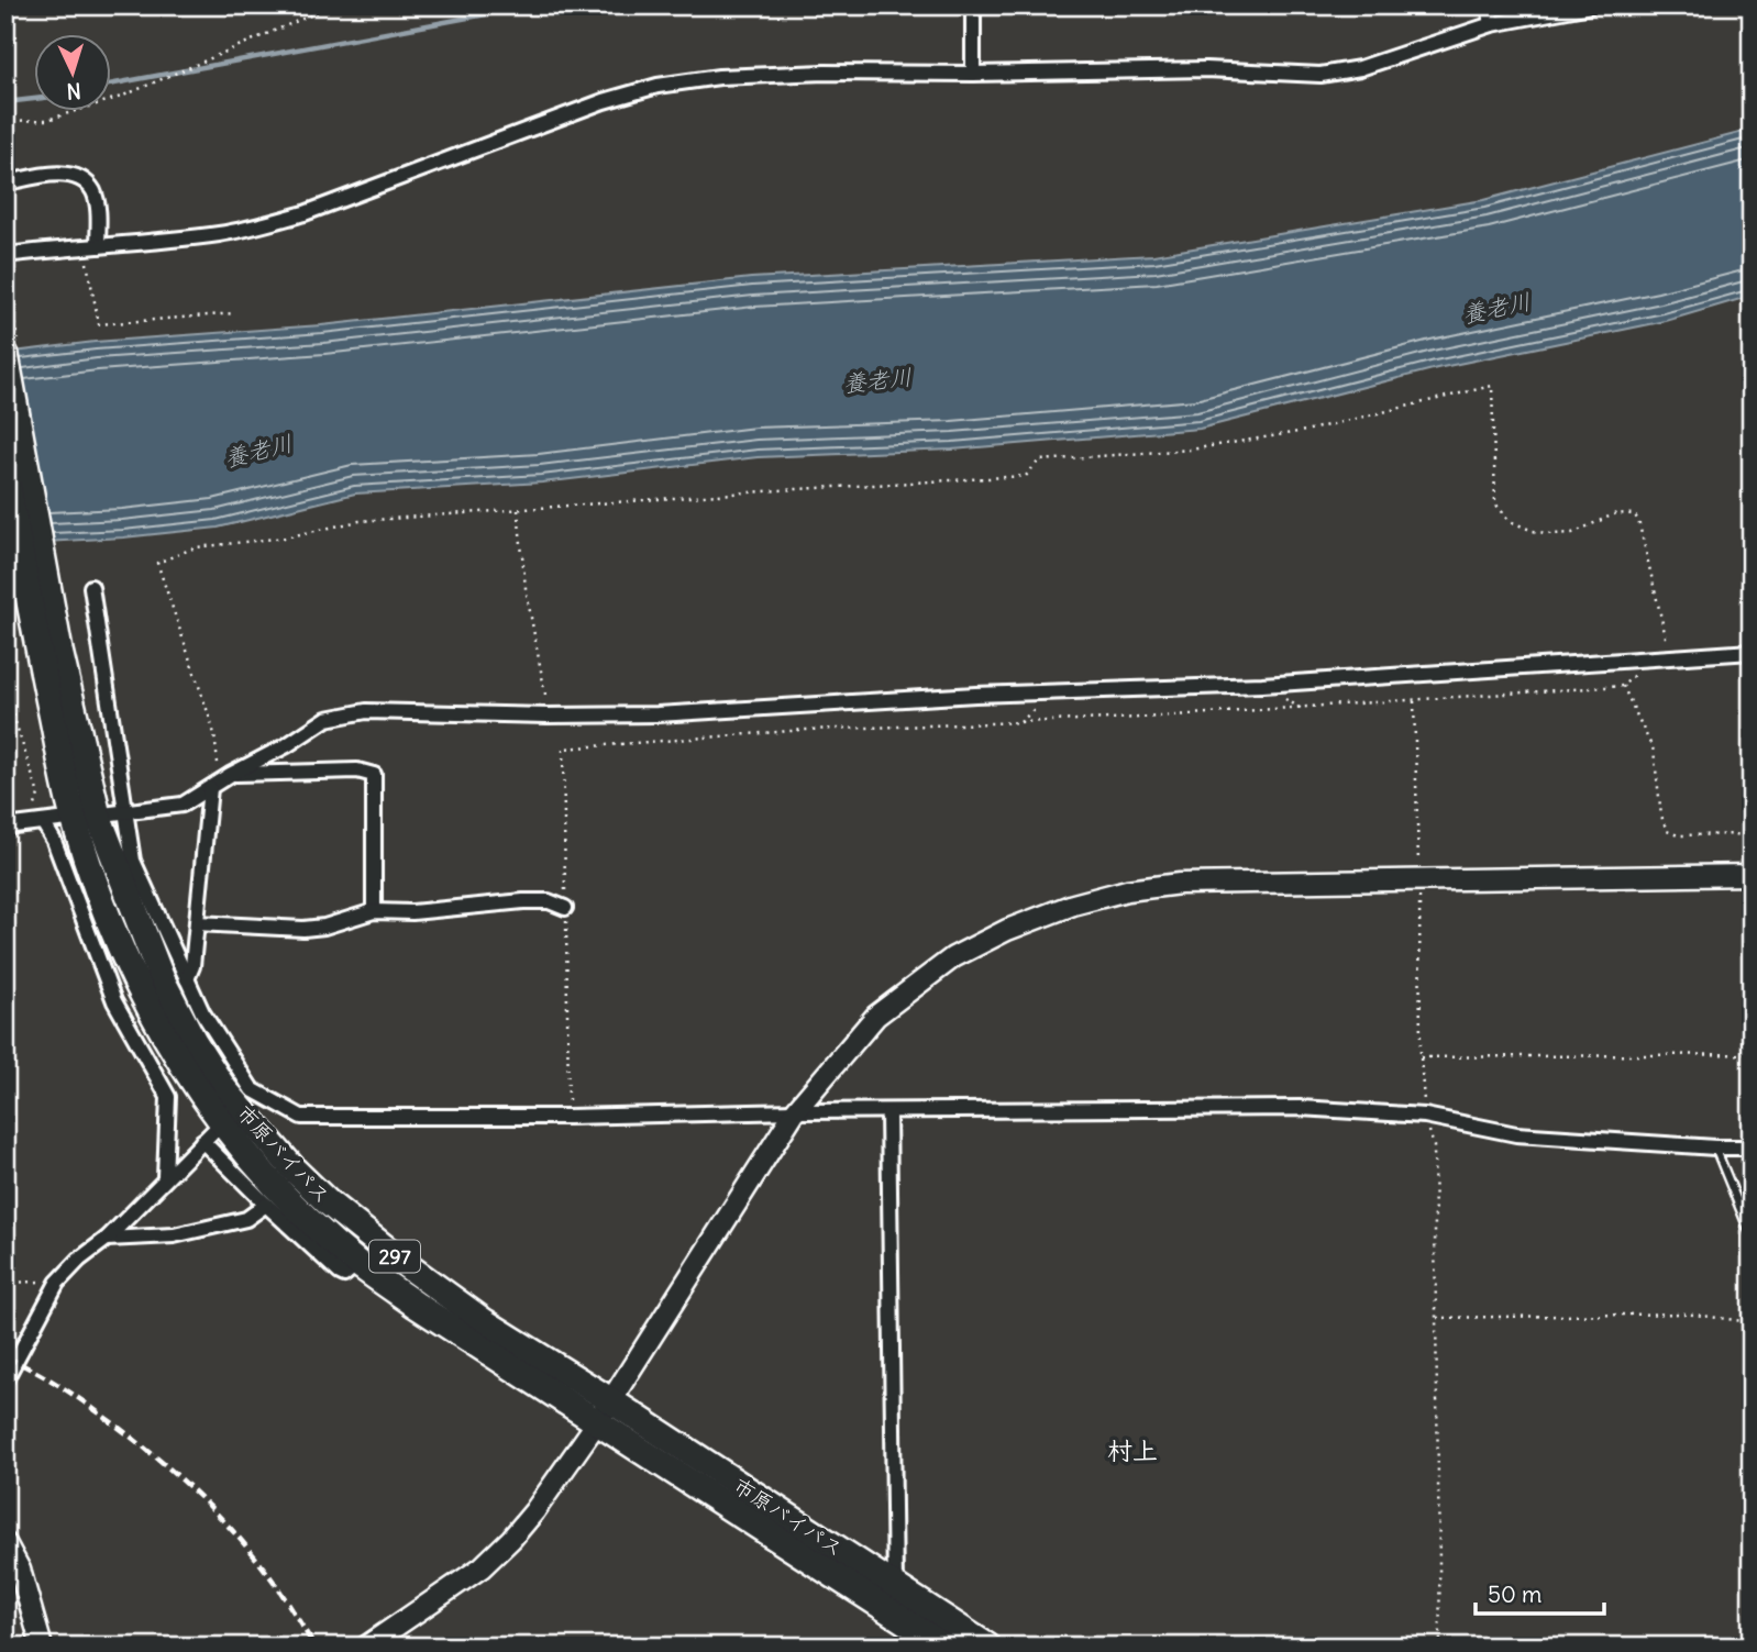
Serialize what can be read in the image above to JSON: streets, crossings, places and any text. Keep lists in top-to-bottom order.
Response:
{
  "streets": {
    "highway": ["市原バイパス", "297"]
  },
  "districts": ["村上"],
  "water": ["養老川"],
  "scale_bar": "50 m",
  "north": "bottom"
}
